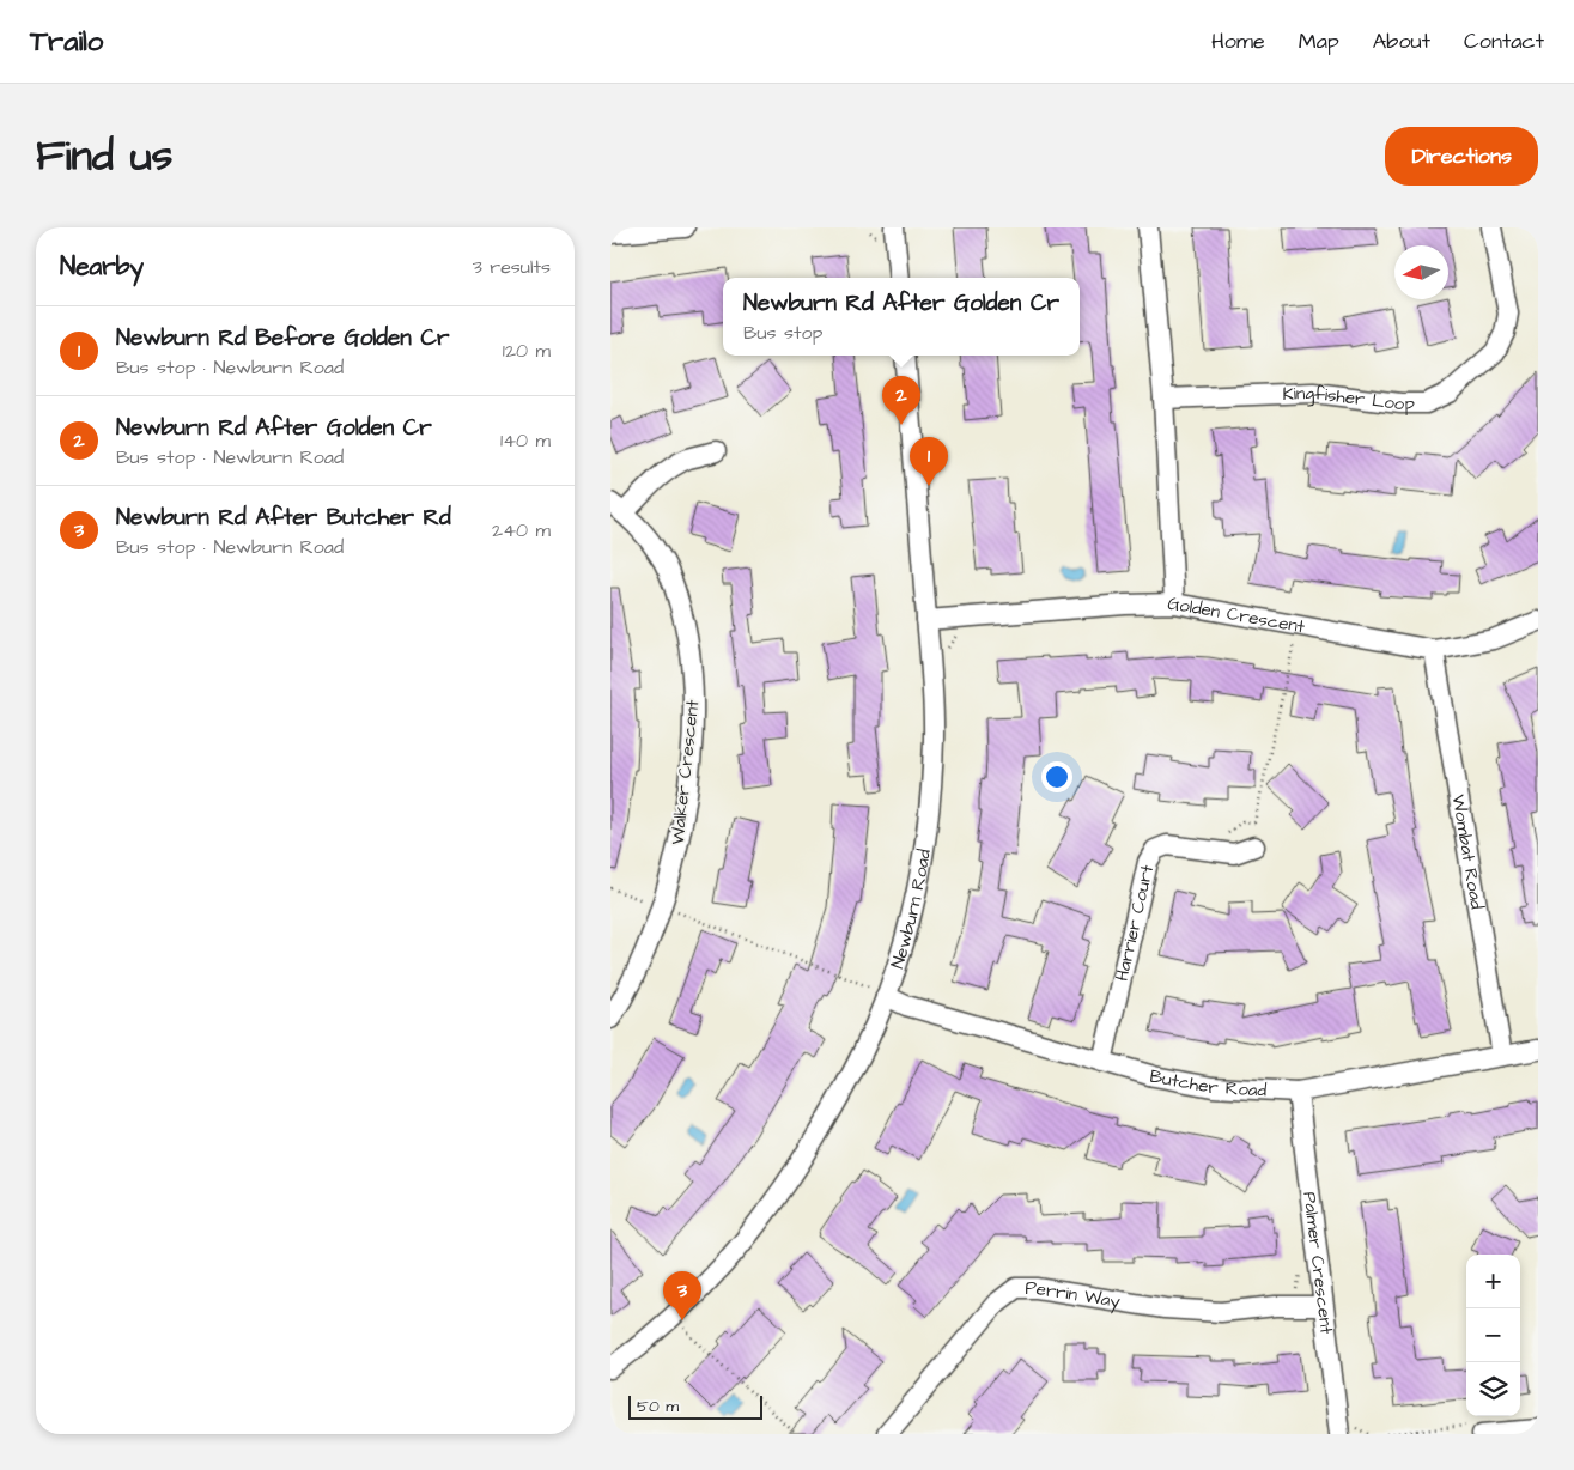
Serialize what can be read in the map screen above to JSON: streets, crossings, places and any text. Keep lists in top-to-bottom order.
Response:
{
  "streets": {
    "street": [
      "Kingfisher Loop",
      "Golden Crescent",
      "Walker Crescent",
      "Wombat Road",
      "Newburn Road",
      "Harrier Court",
      "Butcher Road",
      "Palmer Crescent",
      "Perrin Way"
    ]
  },
  "crossings": [
    ["Golden Crescent", "Wombat Road"],
    ["Golden Crescent", "Newburn Road"],
    ["Wombat Road", "Butcher Road"],
    ["Newburn Road", "Butcher Road"],
    ["Harrier Court", "Butcher Road"],
    ["Butcher Road", "Palmer Crescent"],
    ["Palmer Crescent", "Perrin Way"]
  ],
  "scale_bar": "50 m",
  "north": "left",
  "page": {
    "header": "Trailo",
    "nav": [
      "Home",
      "Map",
      "About",
      "Contact"
    ],
    "title": "Find us",
    "buttons": "Directions",
    "heading": ["Nearby", "3 results"],
    "popup": ["Newburn Rd After Golden Cr", "Bus stop"],
    "list": [
      {
        "mark": "1",
        "name": "Newburn Rd Before Golden Cr",
        "note": "Bus stop · Newburn Road",
        "value": "120 m"
      },
      {
        "mark": "2",
        "name": "Newburn Rd After Golden Cr",
        "note": "Bus stop · Newburn Road",
        "value": "140 m"
      },
      {
        "mark": "3",
        "name": "Newburn Rd After Butcher Rd",
        "note": "Bus stop · Newburn Road",
        "value": "240 m"
      }
    ],
    "pins": ["2", "1", "3"],
    "map_buttons": ["+", "−"],
    "scale": "50 m"
  }
}
